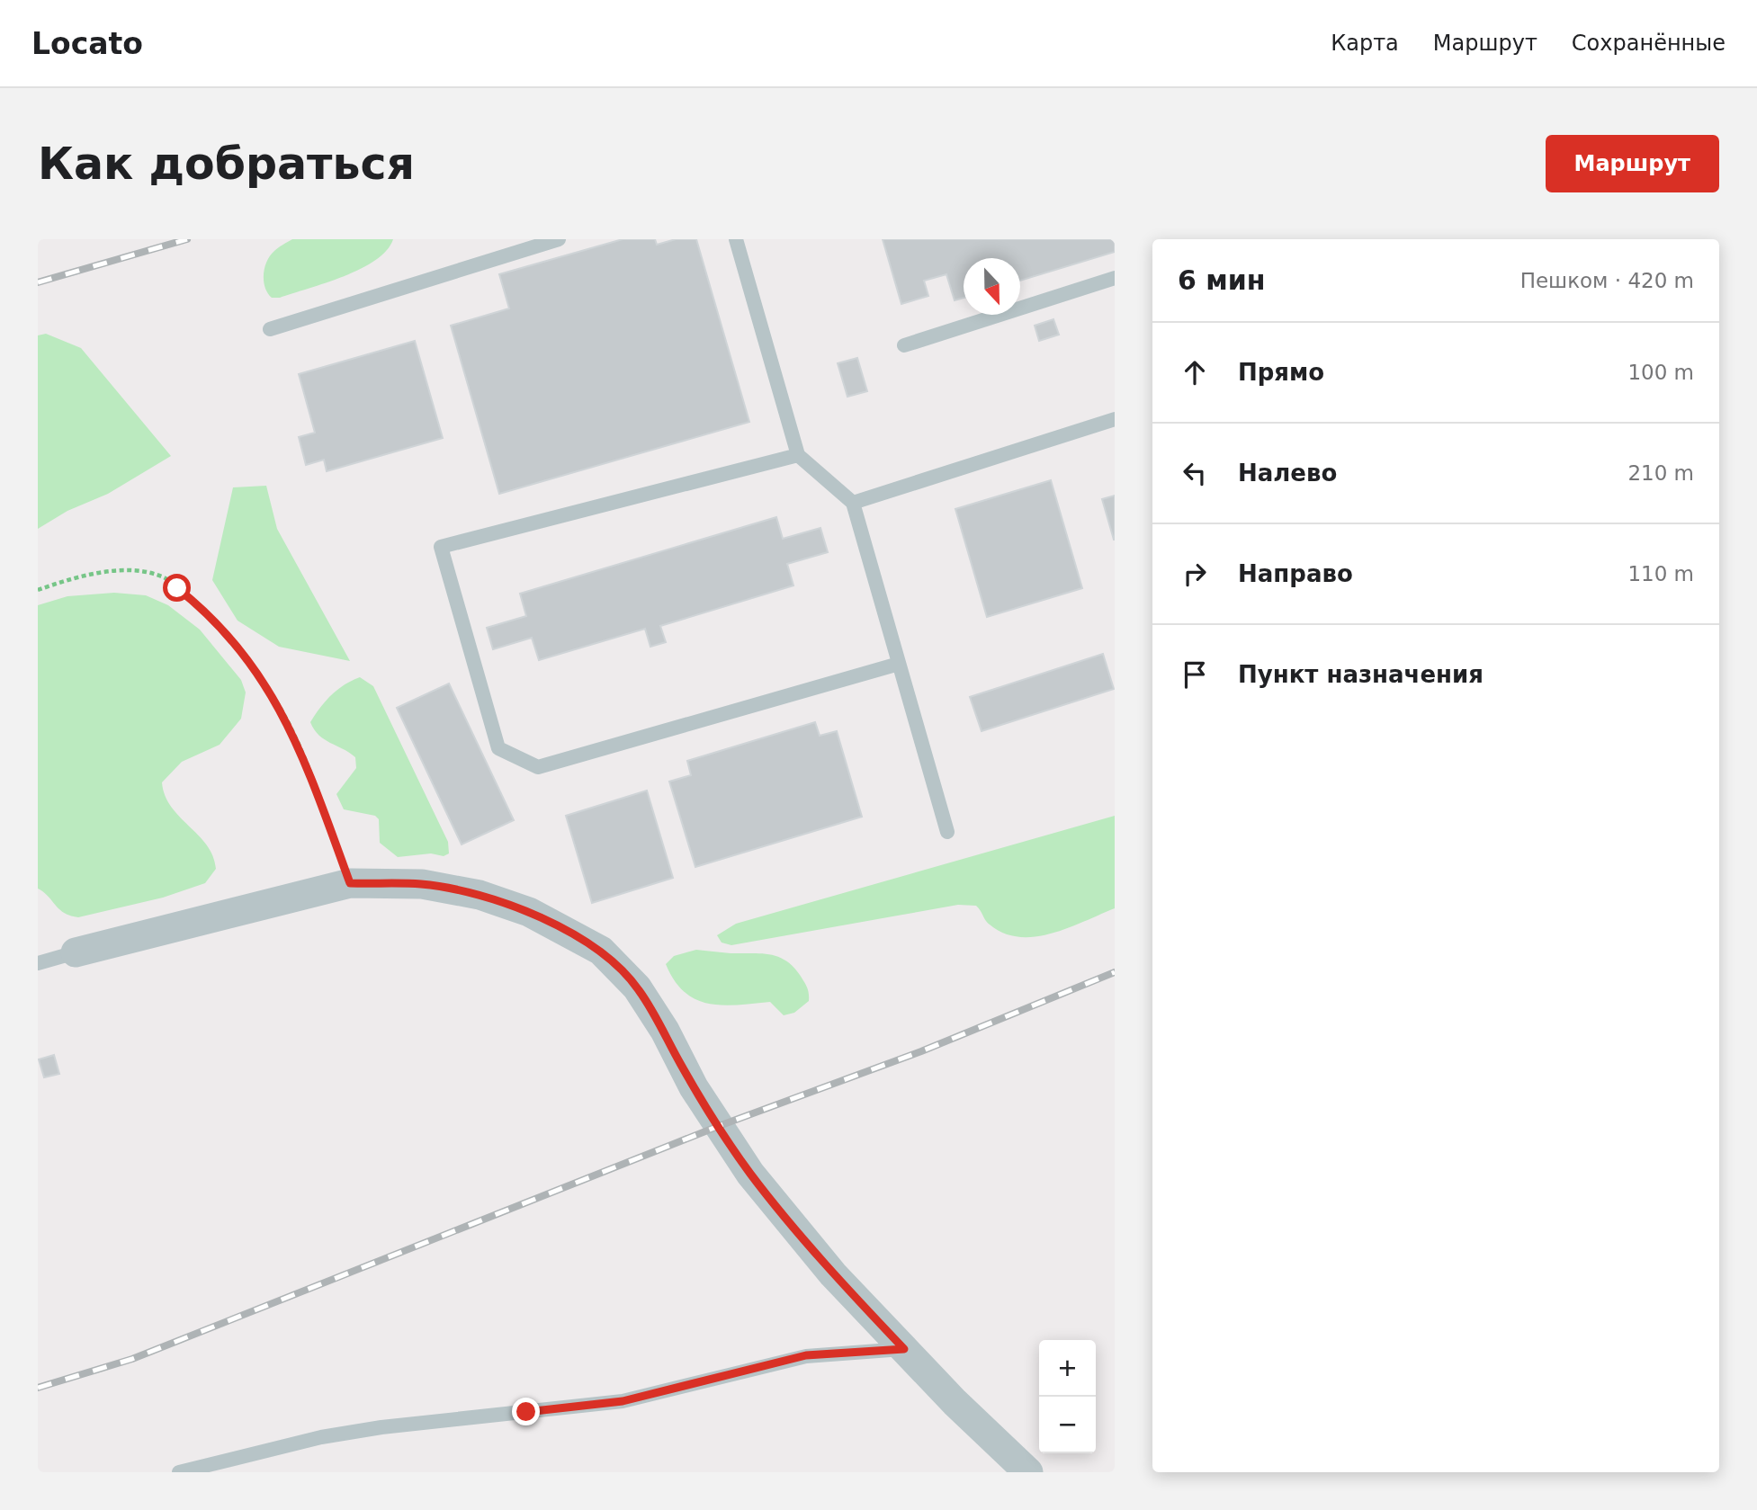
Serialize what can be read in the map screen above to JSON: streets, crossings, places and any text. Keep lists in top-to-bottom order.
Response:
{
  "north": "bottom",
  "page": {
    "header": "Locato",
    "nav": ["Карта", "Маршрут", "Сохранённые"],
    "buttons": "Маршрут",
    "title": "Как добраться",
    "heading": ["6 мин", "Пешком · 420 m"],
    "list": [
      ["Прямо", "100 m"],
      ["Налево", "210 m"],
      ["Направо", "110 m"],
      "Пункт назначения"
    ],
    "map_buttons": ["+", "−"]
  }
}
